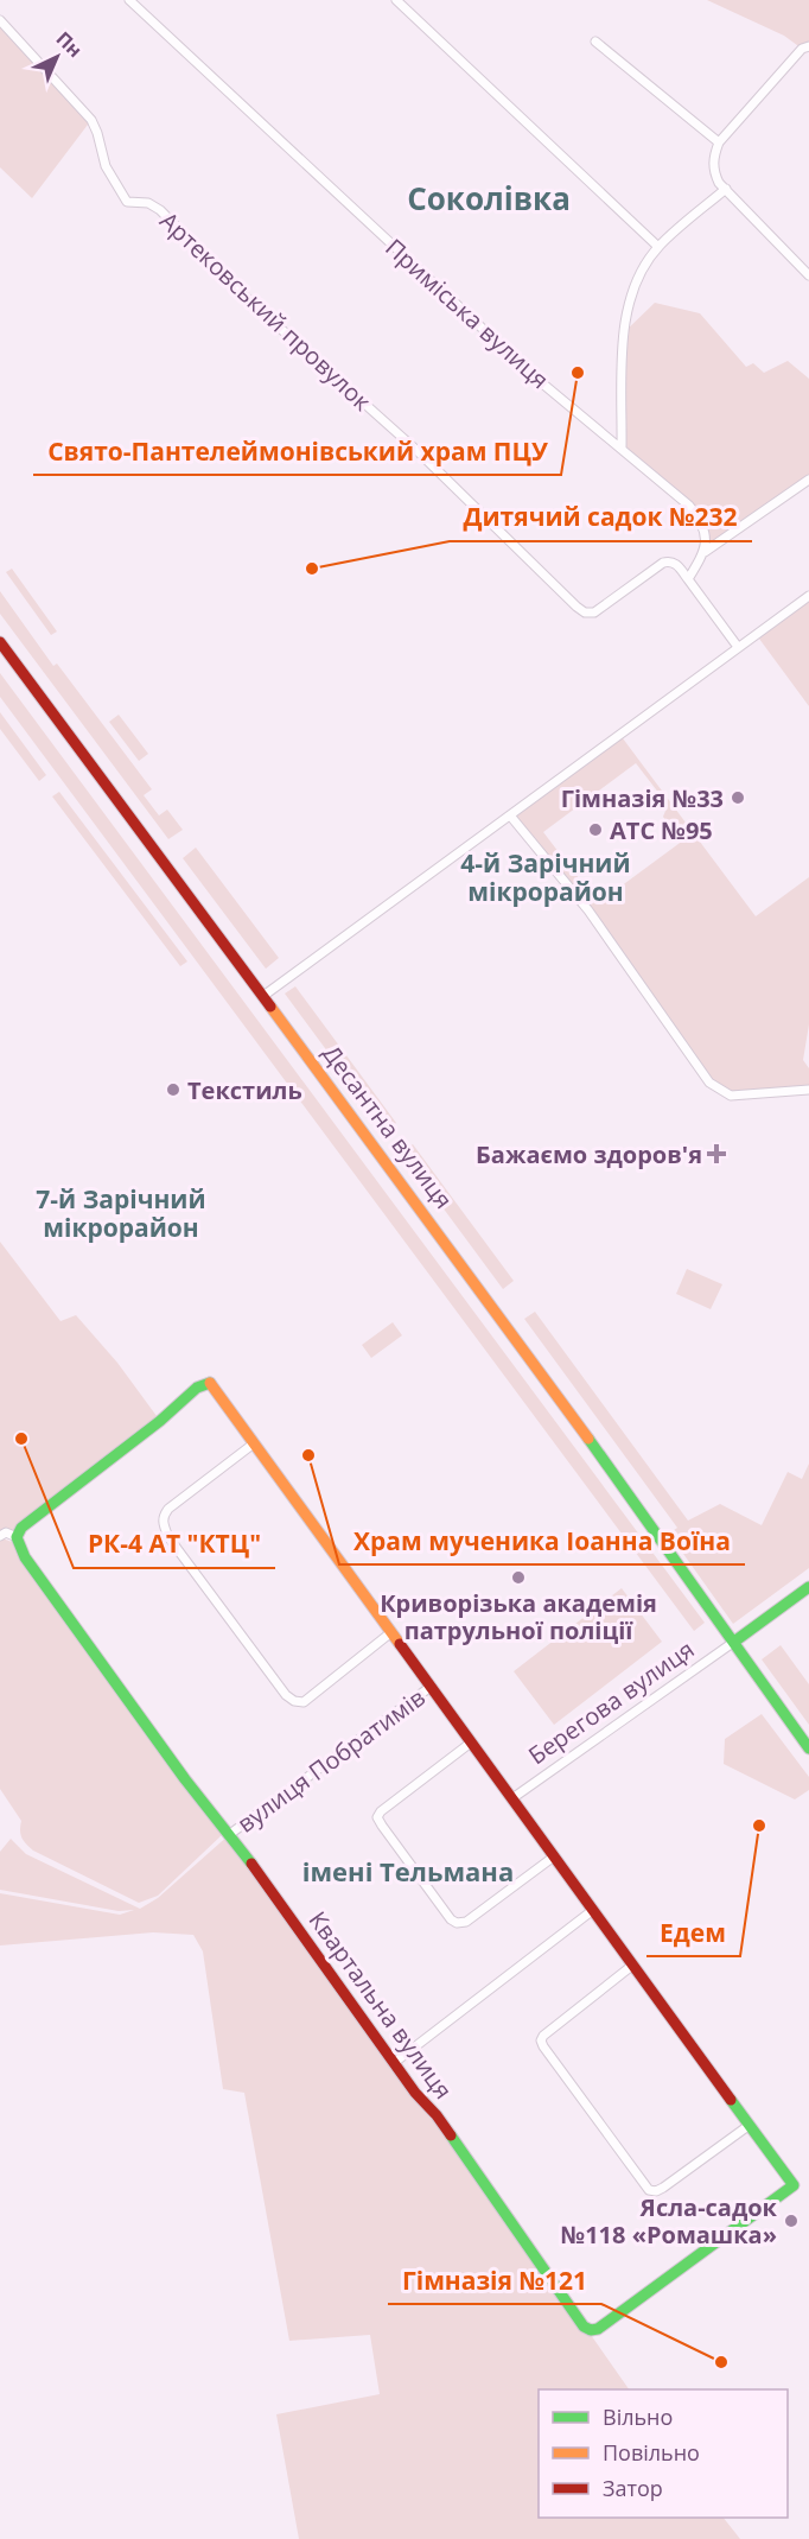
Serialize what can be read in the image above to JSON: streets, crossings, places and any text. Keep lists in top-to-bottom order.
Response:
{
  "streets": {
    "street": [
      "Артековський провулок",
      "Приміська вулиця",
      "Десантна вулиця",
      "Берегова вулиця",
      "вулиця Побратимів",
      "Квартальна вулиця"
    ]
  },
  "crossings": [
    ["Десантна вулиця", "Берегова вулиця"],
    ["вулиця Побратимів", "Квартальна вулиця"]
  ],
  "districts": [
    "Соколівка",
    "4-й Зарічний мікрорайон",
    "7-й Зарічний мікрорайон",
    "імені Тельмана"
  ],
  "places": {
    "other": [
      "Свято-Пантелеймонівський храм ПЦУ",
      "Дитячий садок №232",
      "Гімназія №33",
      "АТС №95",
      "Текстиль",
      "РК-4 АТ \"КТЦ\"",
      "Храм мученика Іоанна Воїна",
      "Криворізька академія патрульної поліції",
      "Едем",
      "Ясла-садок №118 «Ромашка»",
      "Гімназія №121"
    ],
    "health": ["Бажаємо здоров'я"]
  },
  "legend": ["Вільно", "Повільно", "Затор"],
  "north": "top right"
}
